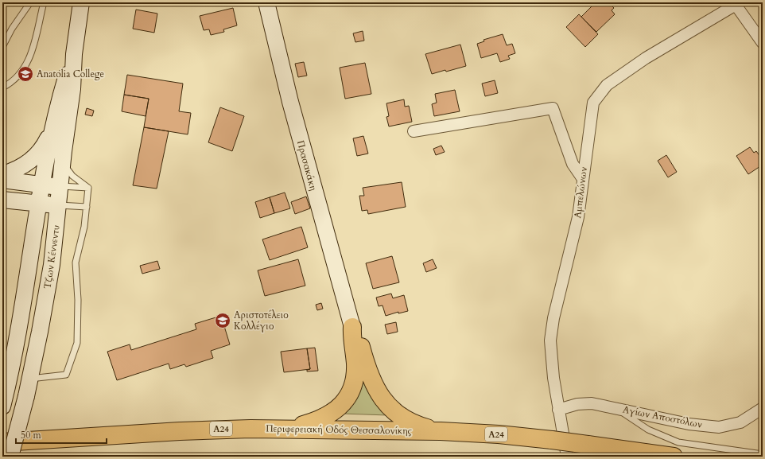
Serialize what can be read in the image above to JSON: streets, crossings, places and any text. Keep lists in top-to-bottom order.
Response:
{
  "streets": {
    "highway": ["Α24", "Περιφερειακή Οδός Θεσσαλονίκης"],
    "main road": ["Πρασακάκη", "Τζων Κέννεντυ"],
    "street": ["Αμπελώνων", "Αγίων Αποστόλων"]
  },
  "crossings": [
    ["Αμπελώνων", "Αγίων Αποστόλων"]
  ],
  "places": {
    "school or university": ["Anatolia College", "Αριστοτέλειο Κολλέγιο"]
  },
  "scale_bar": "50 m"
}
